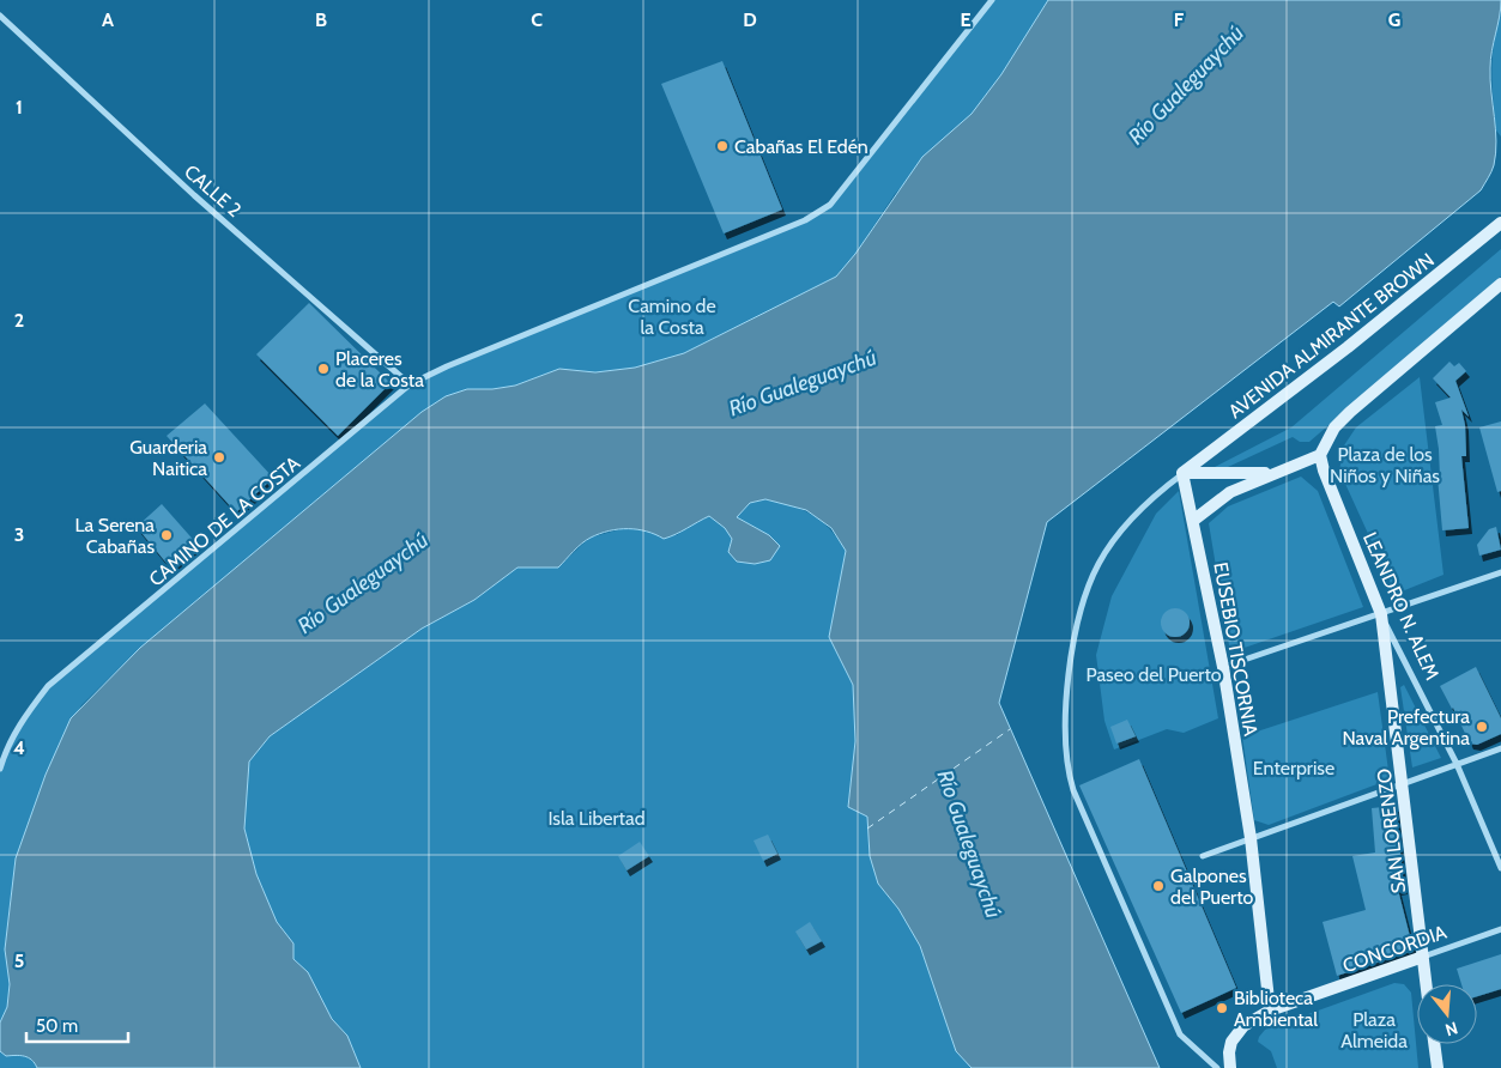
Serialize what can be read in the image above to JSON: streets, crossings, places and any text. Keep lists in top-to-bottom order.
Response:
{
  "streets": {
    "main road": [
      "AVENIDA ALMIRANTE BROWN",
      "LEANDRO N. ALEM",
      "EUSEBIO TISCORNIA",
      "SAN LORENZO",
      "CONCORDIA"
    ],
    "street": ["CALLE 2", "CAMINO DE LA COSTA"]
  },
  "crossings": [
    ["CALLE 2", "CAMINO DE LA COSTA"],
    ["AVENIDA ALMIRANTE BROWN", "EUSEBIO TISCORNIA"],
    ["LEANDRO N. ALEM", "SAN LORENZO"],
    ["EUSEBIO TISCORNIA", "CONCORDIA"],
    ["SAN LORENZO", "CONCORDIA"]
  ],
  "water": ["Río Gualeguaychú"],
  "parks": [
    "Camino de la Costa",
    "Plaza de los Niños y Niñas",
    "Paseo del Puerto",
    "Enterprise",
    "Isla Libertad",
    "Plaza Almeida"
  ],
  "places": [
    "Cabañas El Edén",
    "Placeres de la Costa",
    "Guarderia Naitica",
    "La Serena Cabañas",
    "Prefectura Naval Argentina",
    "Galpones del Puerto",
    "Biblioteca Ambiental"
  ],
  "scale_bar": "50 m",
  "north": "bottom",
  "grid": {
    "columns": [
      "A",
      "B",
      "C",
      "D",
      "E",
      "F",
      "G"
    ],
    "rows": [
      "1",
      "2",
      "3",
      "4",
      "5"
    ]
  }
}
